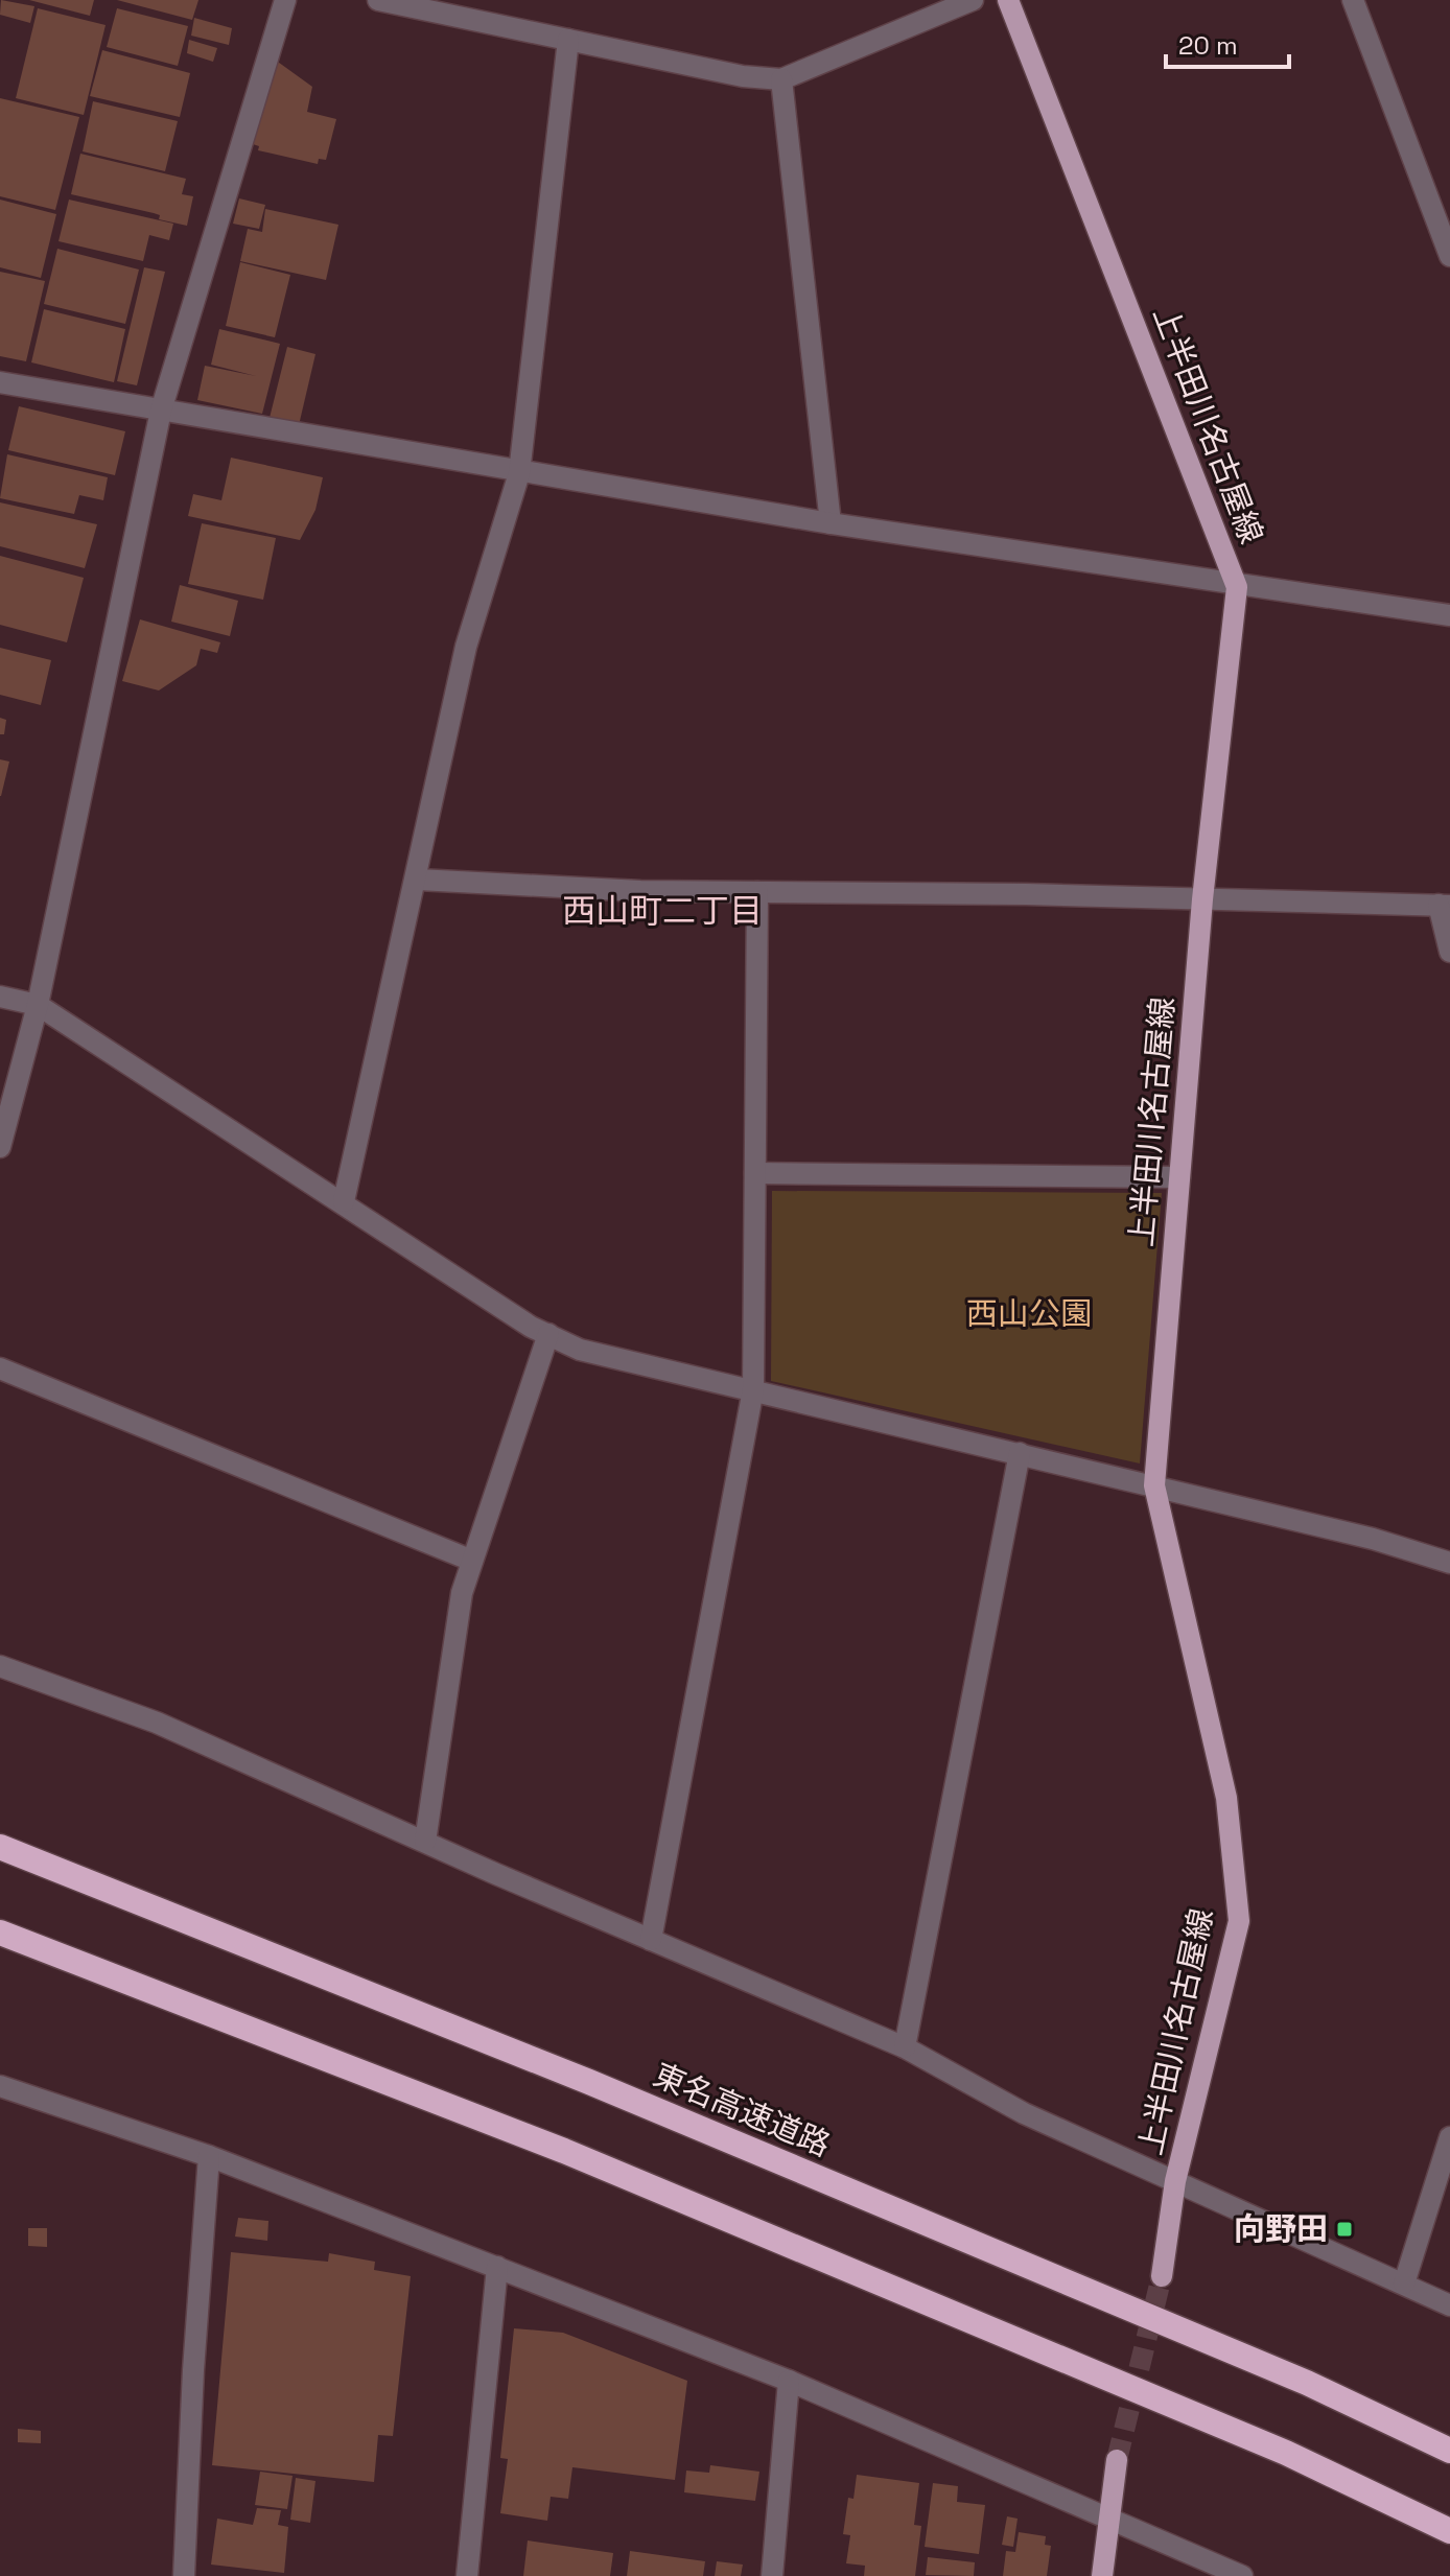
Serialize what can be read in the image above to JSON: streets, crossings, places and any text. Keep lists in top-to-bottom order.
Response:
{
  "streets": {
    "highway": ["東名高速道路"],
    "main road": ["上半田川名古屋線"]
  },
  "districts": ["西山町二丁目"],
  "parks": ["西山公園"],
  "places": {
    "transit": ["向野田"]
  },
  "scale_bar": "20 m"
}
